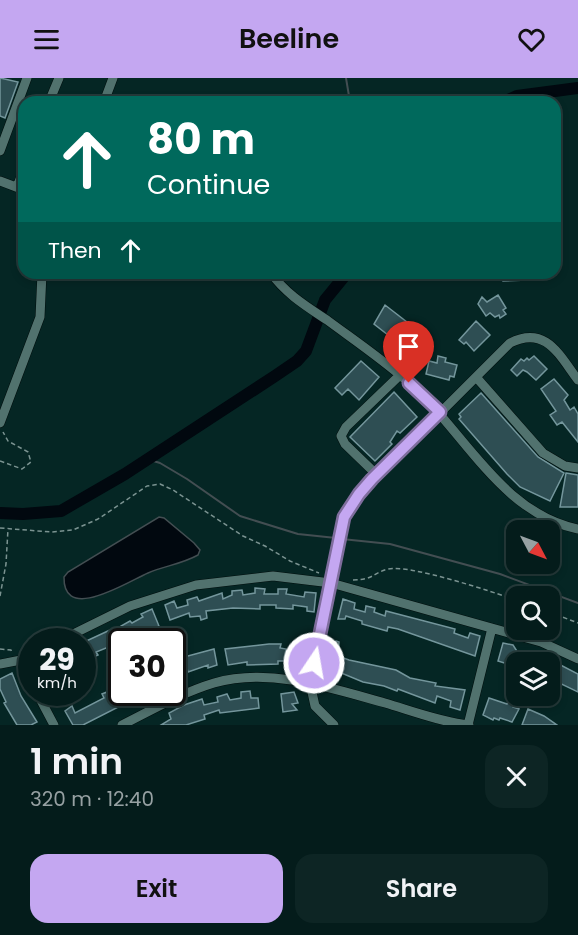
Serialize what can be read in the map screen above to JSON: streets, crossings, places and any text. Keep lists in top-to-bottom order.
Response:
{
  "north": "bottom right",
  "page": {
    "header": "Beeline",
    "turn": ["80 m", "Continue"],
    "then": "Then",
    "speed": "29 km/h",
    "limit": "30",
    "heading": ["1 min", "320 m · 12:40"],
    "buttons": ["Exit", "Share"]
  }
}
